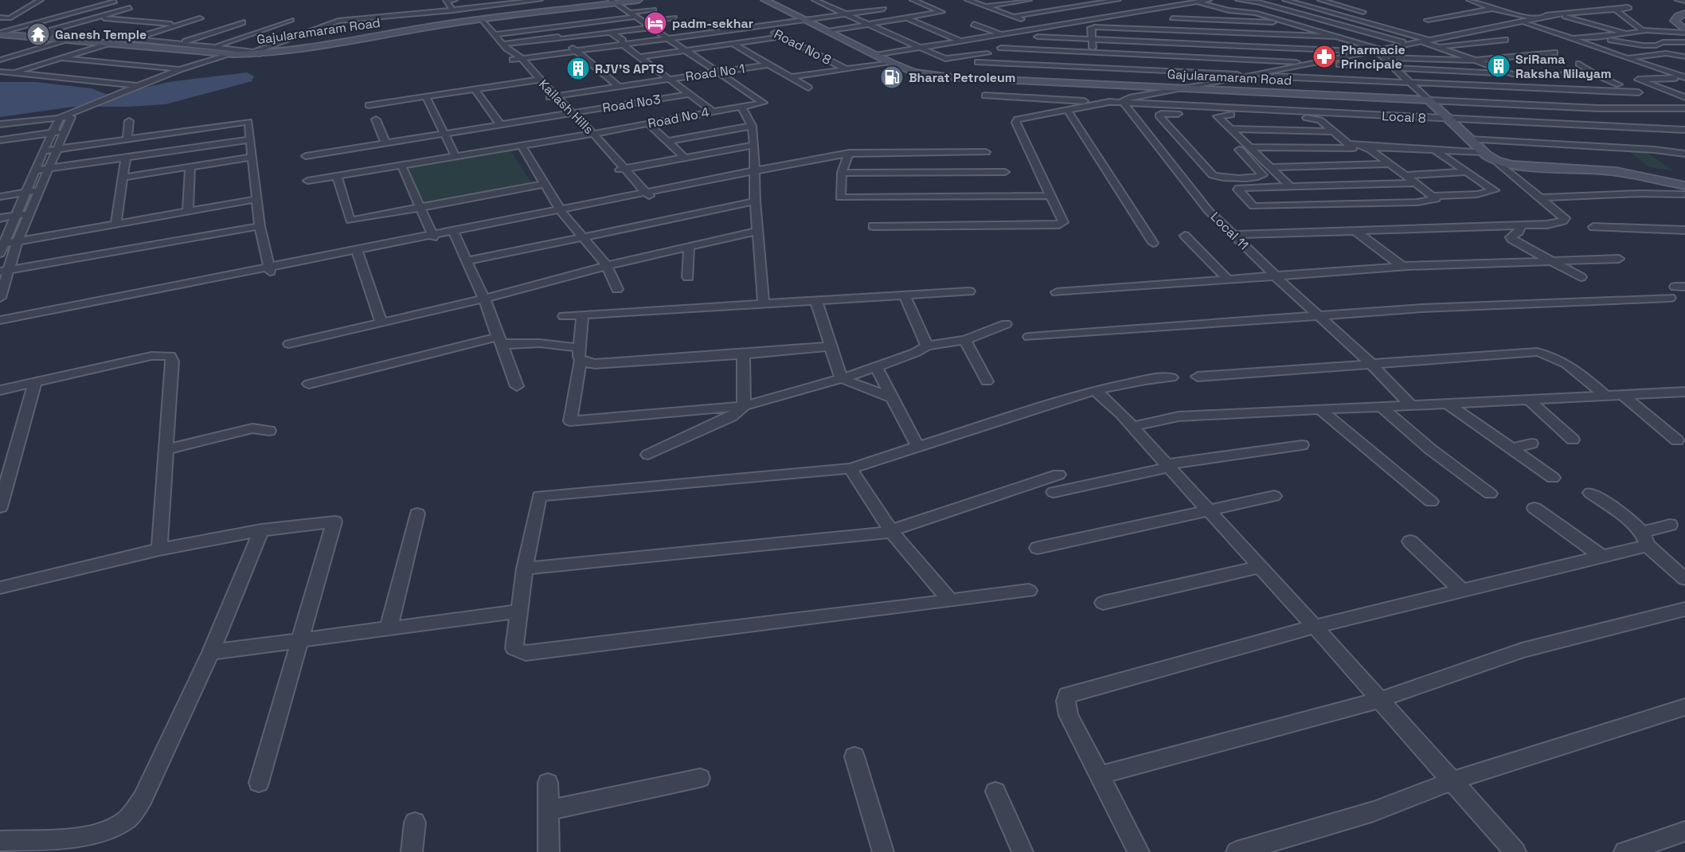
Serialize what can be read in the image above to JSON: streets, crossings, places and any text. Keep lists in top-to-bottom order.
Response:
{
  "streets": {
    "main road": ["Gajularamaram Road"],
    "street": [
      "Road No 8",
      "Road No 1",
      "Road No3",
      "Kailash Hills",
      "Local 8",
      "Road No 4",
      "Local 11"
    ]
  },
  "crossings": [
    ["Gajularamaram Road", "Kailash Hills"],
    ["Road No 1", "Road No 4"],
    ["Road No3", "Kailash Hills"],
    ["Kailash Hills", "Road No 4"],
    ["Local 8", "Local 11"]
  ],
  "places": {
    "hotel": ["padm-sekhar"],
    "temple": ["Ganesh Temple"],
    "pharmacy": ["Pharmacie Principale"],
    "building": ["SriRama Raksha Nilayam", "RJV'S APTS"],
    "fuel station": ["Bharat Petroleum"]
  }
}
